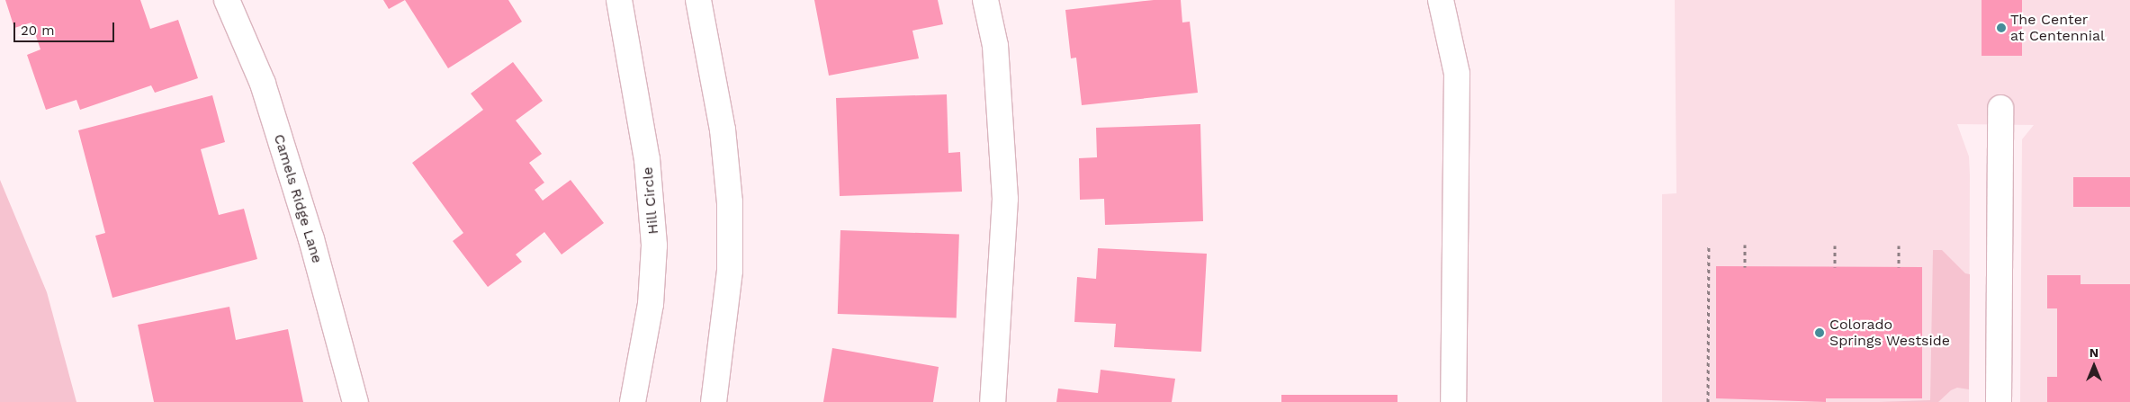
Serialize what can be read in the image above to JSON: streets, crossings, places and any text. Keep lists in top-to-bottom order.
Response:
{
  "streets": {
    "street": ["Camels Ridge Lane", "Hill Circle"]
  },
  "places": ["The Center at Centennial", "Colorado Springs Westside"],
  "scale_bar": "20 m",
  "north": "top"
}
